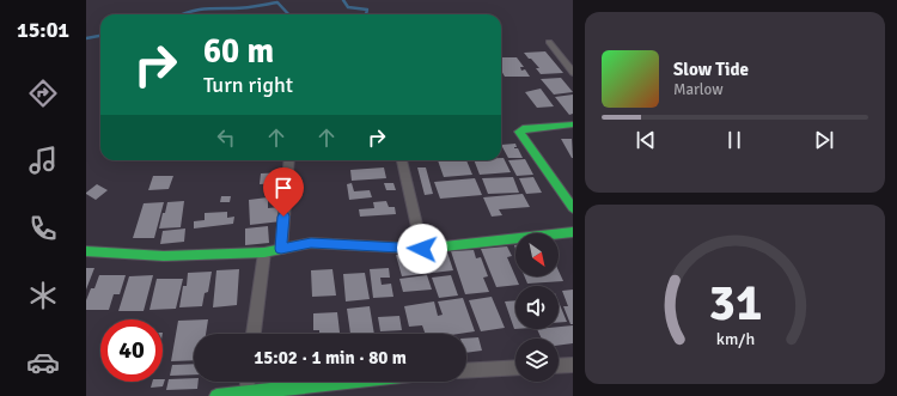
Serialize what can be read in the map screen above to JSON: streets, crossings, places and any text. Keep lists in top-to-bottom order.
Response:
{
  "north": "bottom right",
  "page": {
    "tabs": "15:01",
    "turn": ["60 m", "Turn right"],
    "song": ["Slow Tide", "Marlow"],
    "limit": "40",
    "trip": "15:02 · 1 min · 80 m",
    "gauge": ["31", "km/h"]
  }
}
